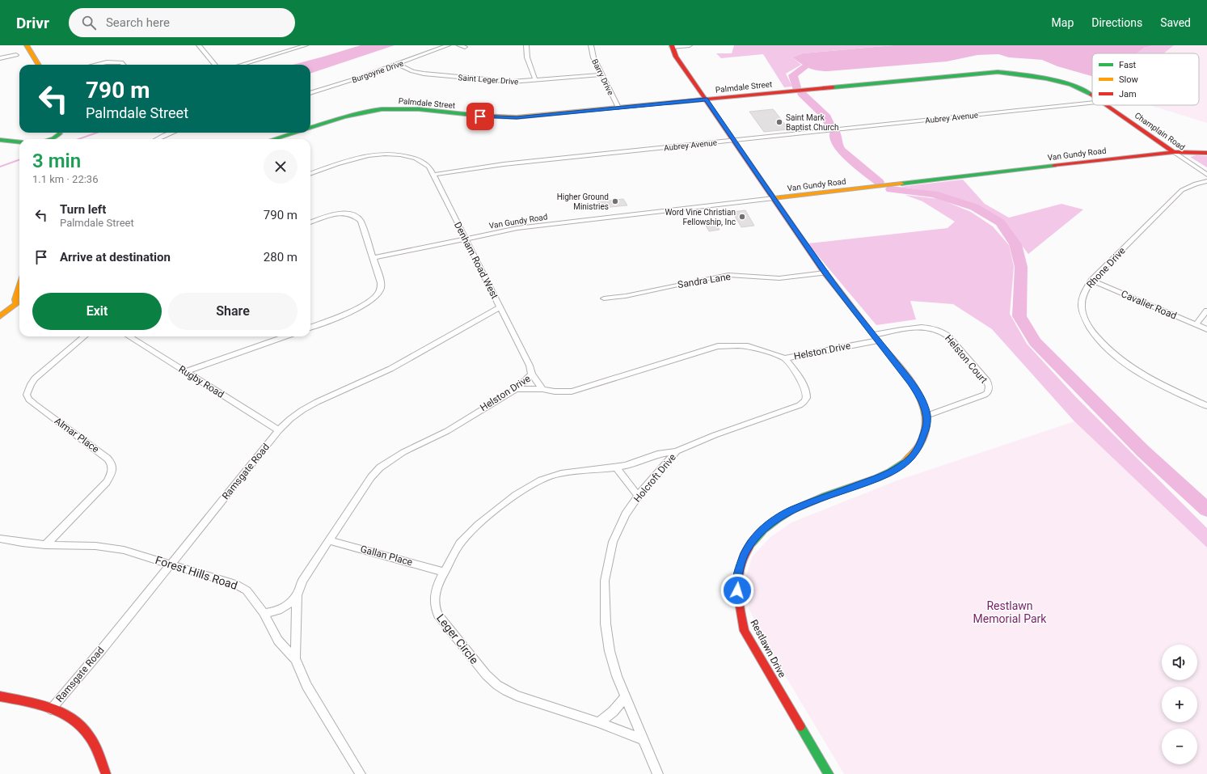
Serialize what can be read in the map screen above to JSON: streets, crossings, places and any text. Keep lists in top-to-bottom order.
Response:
{
  "streets": {
    "street": [
      "Burgoyne Drive",
      "Barry Drive",
      "Saint Leger Drive",
      "Palmdale Street",
      "Aubrey Avenue",
      "Champlain Road",
      "Van Gundy Road",
      "Denham Road West",
      "Rhone Drive",
      "Sandra Lane",
      "Cavalier Road",
      "Helston Drive",
      "Helston Court",
      "Rugby Road",
      "Almar Place",
      "Ramsgate Road",
      "Holcroft Drive",
      "Gallan Place",
      "Forest Hills Road",
      "Leger Circle",
      "Restlawn Drive"
    ]
  },
  "crossings": [
    ["Burgoyne Drive", "Saint Leger Drive"],
    ["Barry Drive", "Saint Leger Drive"],
    ["Barry Drive", "Palmdale Street"],
    ["Palmdale Street", "Restlawn Drive"],
    ["Aubrey Avenue", "Denham Road West"],
    ["Aubrey Avenue", "Restlawn Drive"],
    ["Champlain Road", "Van Gundy Road"],
    ["Van Gundy Road", "Denham Road West"],
    ["Van Gundy Road", "Restlawn Drive"],
    ["Denham Road West", "Helston Drive"],
    ["Denham Road West", "Ramsgate Road"],
    ["Rhone Drive", "Cavalier Road"],
    ["Sandra Lane", "Restlawn Drive"],
    ["Helston Drive", "Helston Court"],
    ["Helston Drive", "Holcroft Drive"],
    ["Helston Drive", "Gallan Place"],
    ["Helston Drive", "Restlawn Drive"],
    ["Helston Court", "Restlawn Drive"],
    ["Rugby Road", "Ramsgate Road"],
    ["Almar Place", "Forest Hills Road"],
    ["Ramsgate Road", "Forest Hills Road"],
    ["Holcroft Drive", "Leger Circle"],
    ["Gallan Place", "Leger Circle"]
  ],
  "parks": ["Restlawn Memorial Park"],
  "places": ["Saint Mark Baptist Church", "Higher Ground Ministries", "Word Vine Christian Fellowship, Inc"],
  "legend": ["Fast", "Slow", "Jam"],
  "page": {
    "header": "Drivr",
    "search": "Search here",
    "nav": ["Map", "Directions", "Saved"],
    "turn": ["790 m", "Palmdale Street"],
    "heading": ["3 min", "1.1 km · 22:36"],
    "list": [
      {
        "name": "Turn left",
        "note": "Palmdale Street",
        "value": "790 m"
      },
      {
        "name": "Arrive at destination",
        "value": "280 m"
      }
    ],
    "buttons": ["Exit", "Share"],
    "map_buttons": ["+", "−"]
  }
}
